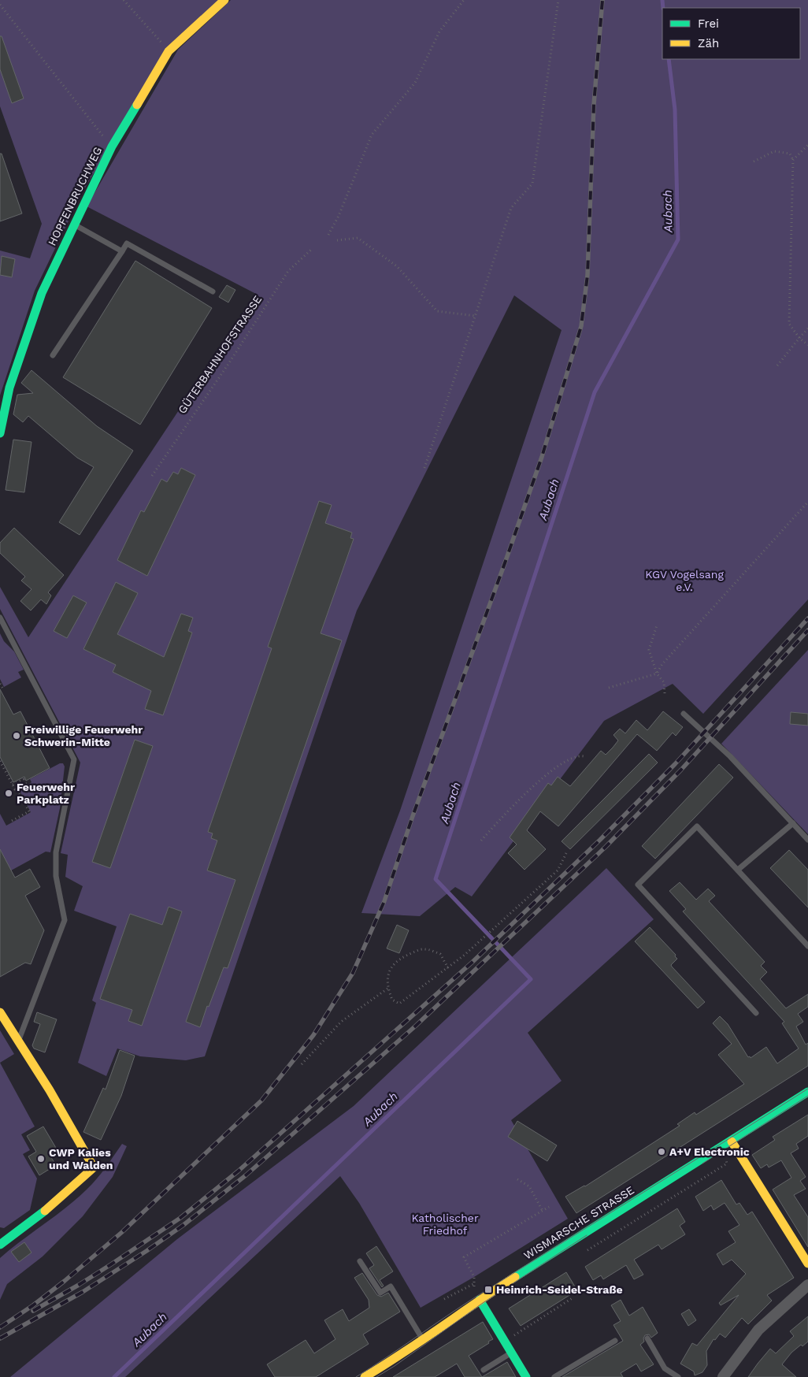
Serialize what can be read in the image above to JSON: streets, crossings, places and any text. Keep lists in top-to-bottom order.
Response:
{
  "streets": {
    "street": ["HOPFENBRUCHWEG", "WISMARSCHE STRASSE"],
    "path": ["GÜTERBAHNHOFSTRASSE"]
  },
  "water": ["Aubach"],
  "parks": ["KGV Vogelsang e.V.", "Katholischer Friedhof"],
  "places": {
    "other": [
      "Freiwillige Feuerwehr Schwerin-Mitte",
      "Feuerwehr Parkplatz",
      "A+V Electronic",
      "CWP Kalies und Walden"
    ],
    "transit": ["Heinrich-Seidel-Straße"]
  },
  "legend": ["Frei", "Zäh"]
}
